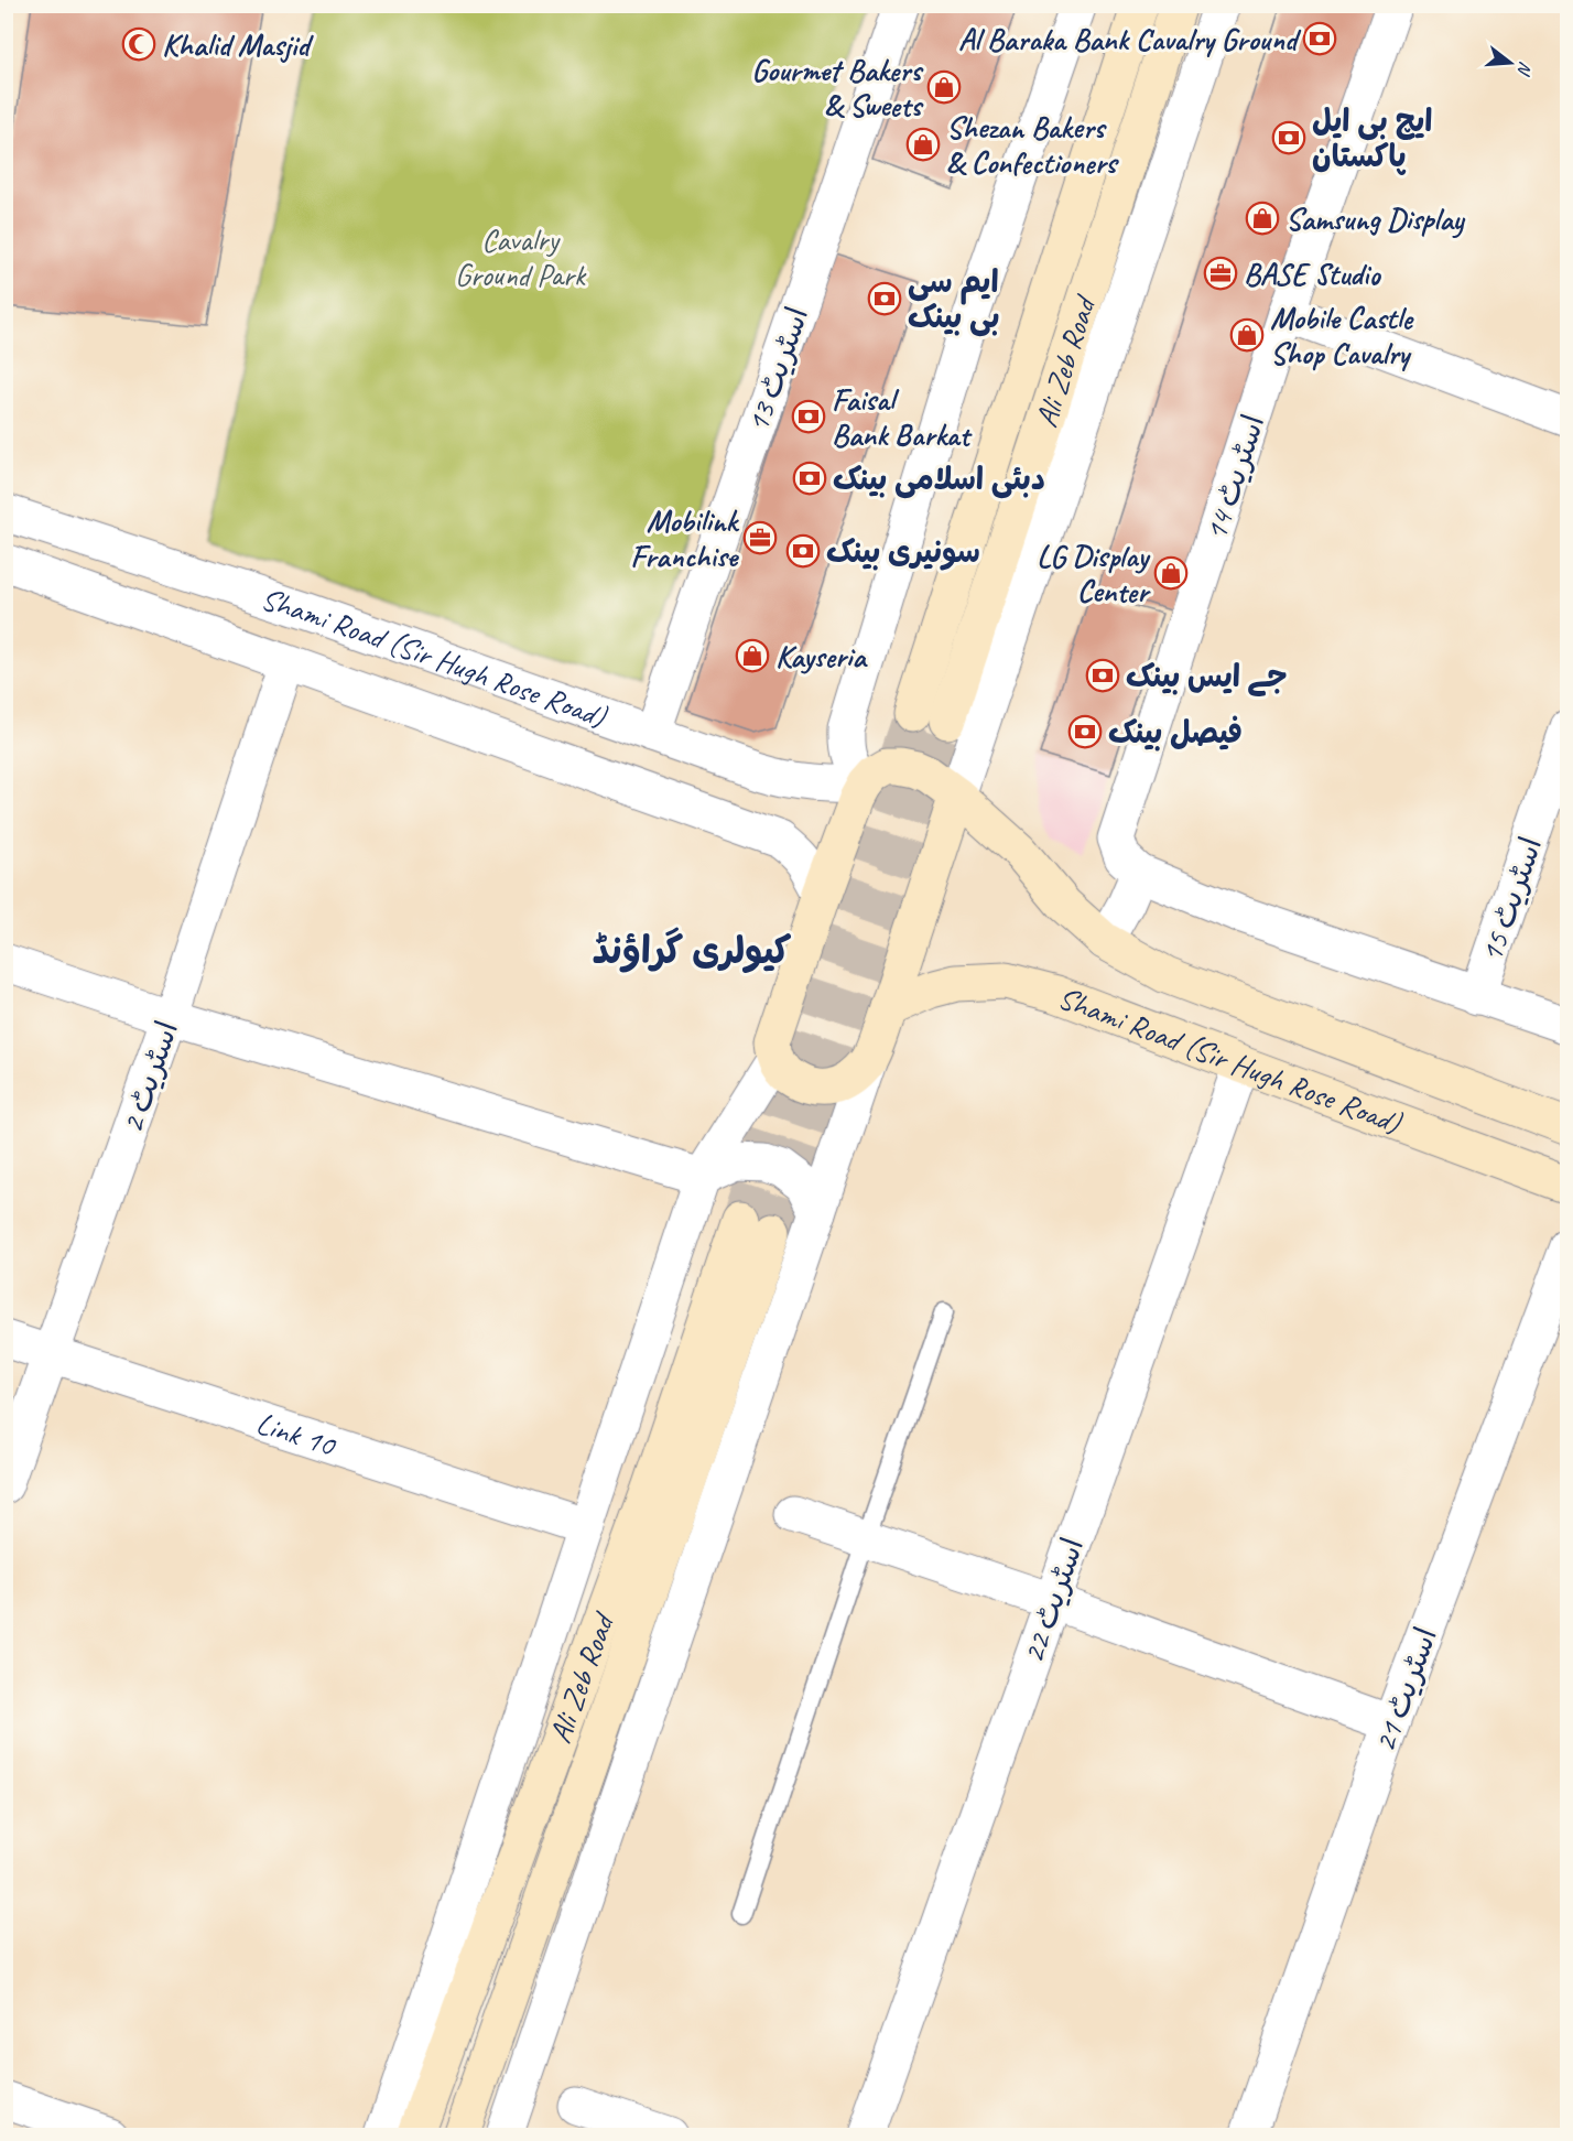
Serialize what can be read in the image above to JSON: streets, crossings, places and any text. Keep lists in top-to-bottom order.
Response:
{
  "streets": {
    "main road": ["Ali Zeb Road", "Shami Road (Sir Hugh Rose Road)"],
    "street": [
      "اسٹریٹ 13",
      "اسٹریٹ 14",
      "اسٹریٹ 15",
      "اسٹریٹ 2",
      "Link 10",
      "اسٹریٹ 22",
      "اسٹریٹ 21"
    ]
  },
  "crossings": [
    ["اسٹریٹ 13", "Shami Road (Sir Hugh Rose Road)"],
    ["Shami Road (Sir Hugh Rose Road)", "اسٹریٹ 2"],
    ["Shami Road (Sir Hugh Rose Road)", "اسٹریٹ 22"],
    ["اسٹریٹ 2", "Link 10"]
  ],
  "districts": ["کیولری گراؤنڈ"],
  "parks": ["Cavalry Ground Park"],
  "places": {
    "bank": [
      "Al Baraka Bank Cavalry Ground",
      "ایچ بی ایل پاکستان",
      "ایم سی بی بینک",
      "Faisal Bank Barkat",
      "دبئی اسلامی بینک",
      "سونیری بینک",
      "جے ایس بینک",
      "فیصل بینک"
    ],
    "mosque": ["Khalid Masjid"],
    "shop": [
      "Gourmet Bakers & Sweets",
      "Shezan Bakers & Confectioners",
      "Samsung Display",
      "Mobile Castle Shop Cavalry",
      "LG Display Center",
      "Kayseria"
    ],
    "office": ["BASE Studio", "Mobilink Franchise"]
  },
  "north": "right"
}
